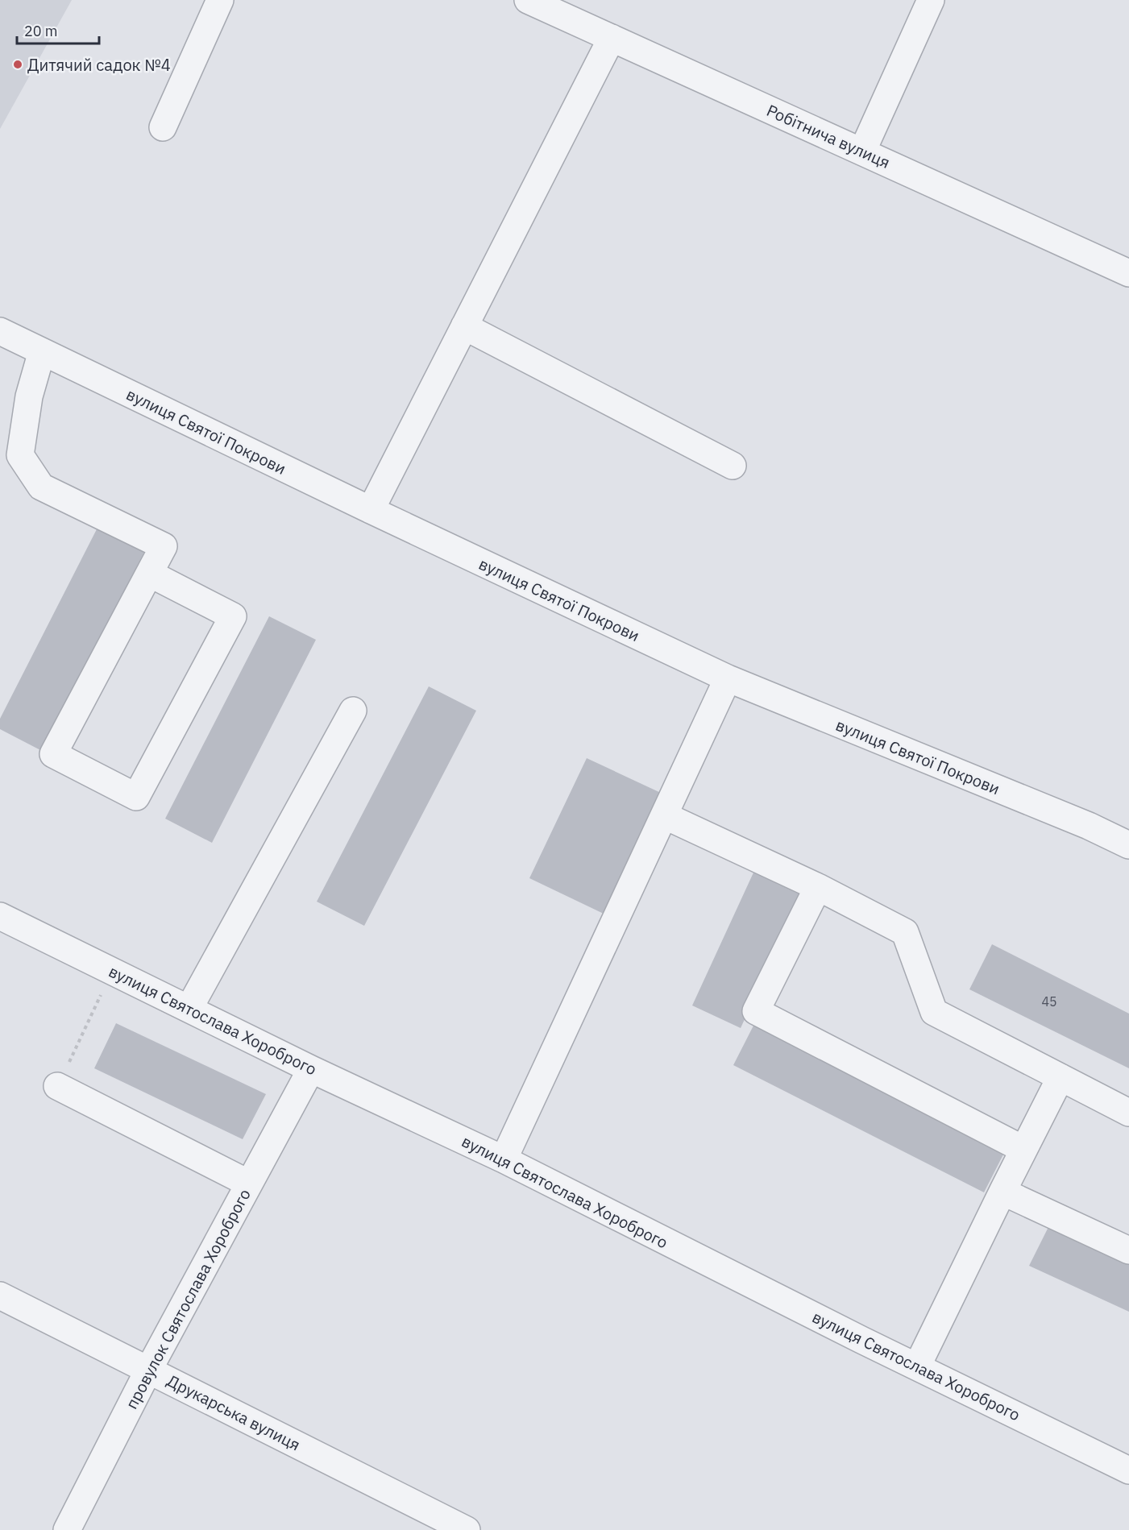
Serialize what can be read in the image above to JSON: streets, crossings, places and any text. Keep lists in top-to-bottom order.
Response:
{
  "streets": {
    "street": [
      "Робітнича вулиця",
      "вулиця Святої Покрови",
      "вулиця Святослава Хороброго",
      "провулок Святослава Хороброго",
      "Друкарська вулиця"
    ]
  },
  "crossings": [
    ["вулиця Святослава Хороброго", "провулок Святослава Хороброго"],
    ["провулок Святослава Хороброго", "Друкарська вулиця"]
  ],
  "places": ["Дитячий садок №4"],
  "house_numbers": ["45"],
  "scale_bar": "20 m"
}
